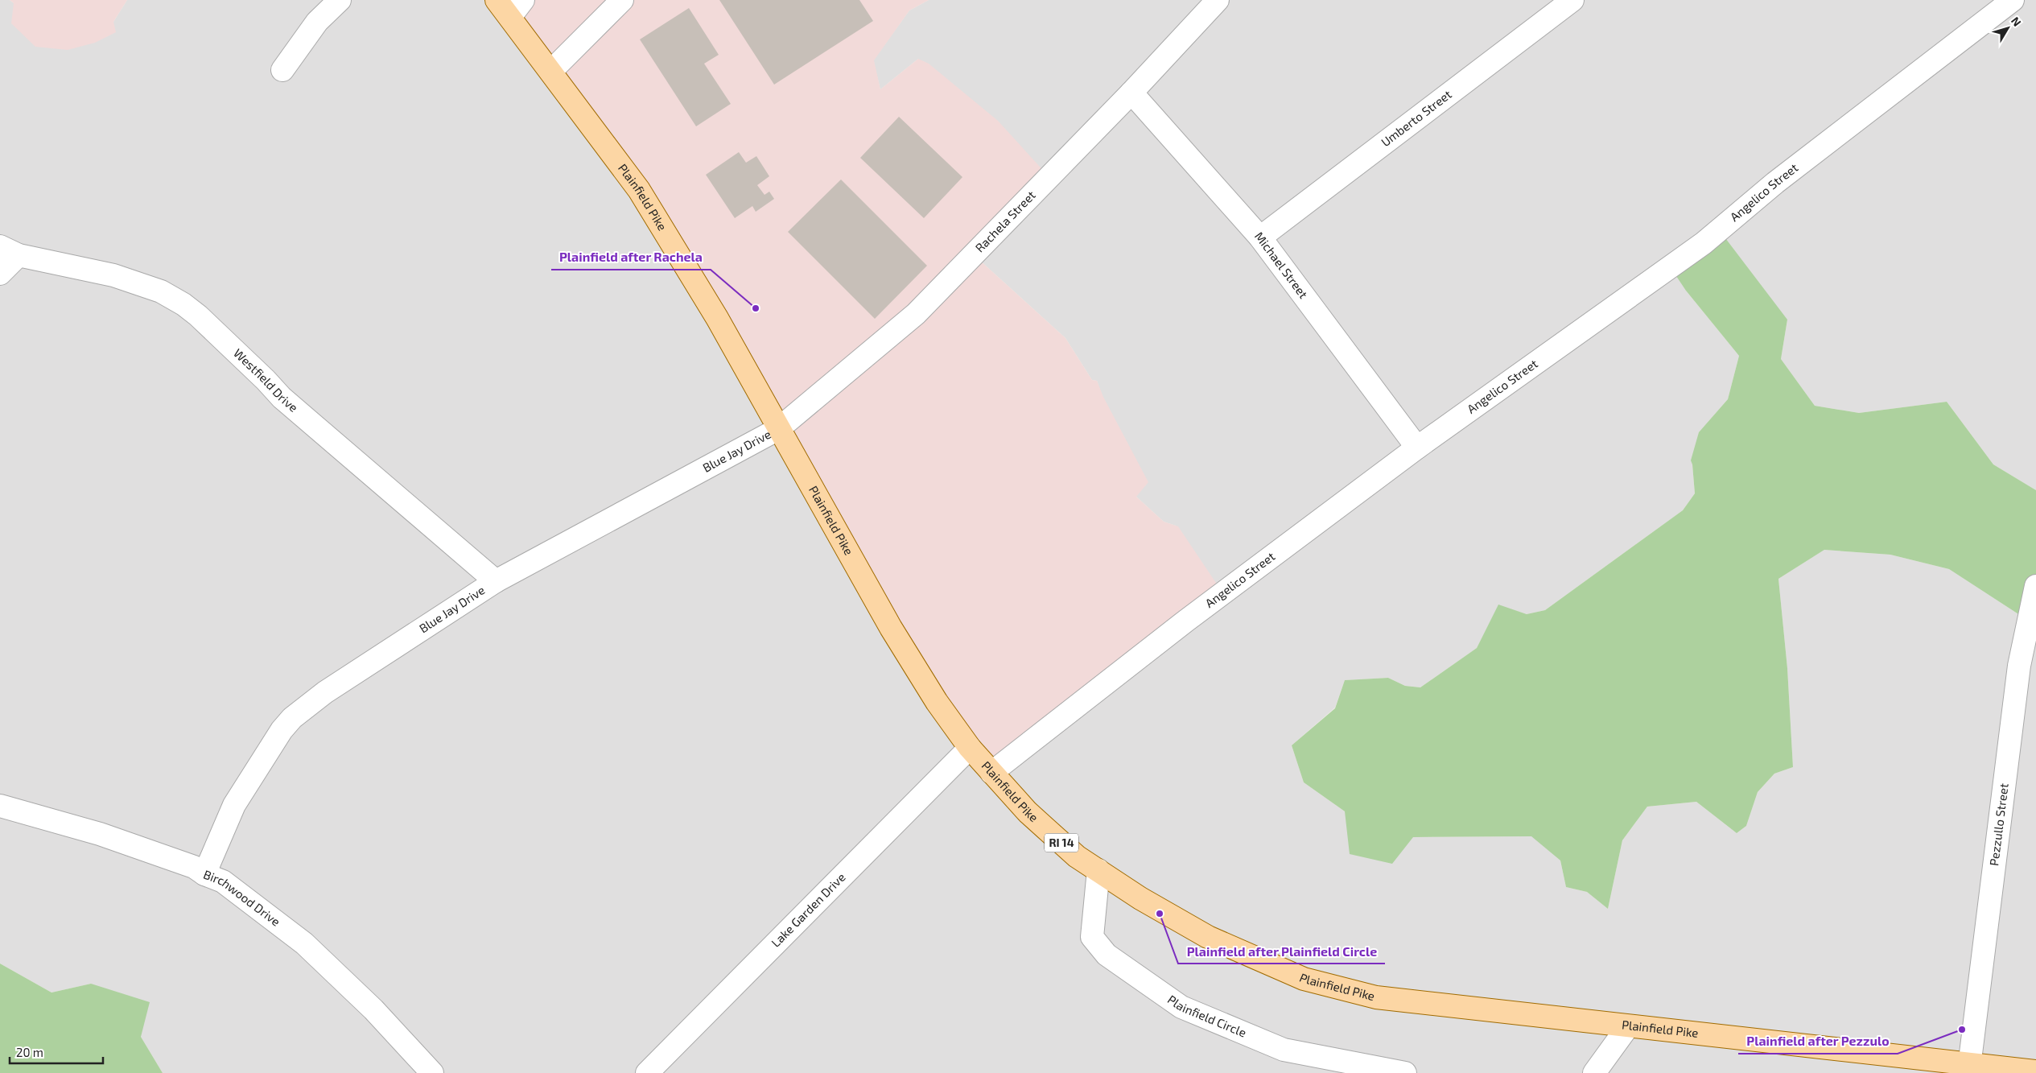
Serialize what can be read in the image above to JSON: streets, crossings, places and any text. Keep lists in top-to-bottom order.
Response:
{
  "streets": {
    "main road": ["Plainfield Pike", "RI 14"],
    "street": [
      "Umberto Street",
      "Angelico Street",
      "Rachela Street",
      "Michael Street",
      "Westfield Drive",
      "Blue Jay Drive",
      "Pezzullo Street",
      "Birchwood Drive",
      "Lake Garden Drive",
      "Plainfield Circle"
    ]
  },
  "crossings": [
    ["Umberto Street", "Michael Street"],
    ["Angelico Street", "Plainfield Pike"],
    ["Angelico Street", "Michael Street"],
    ["Plainfield Pike", "Rachela Street"],
    ["Plainfield Pike", "Blue Jay Drive"],
    ["Plainfield Pike", "Pezzullo Street"],
    ["Plainfield Pike", "Lake Garden Drive"],
    ["Plainfield Pike", "Plainfield Circle"],
    ["Rachela Street", "Michael Street"],
    ["Rachela Street", "Blue Jay Drive"],
    ["Westfield Drive", "Blue Jay Drive"],
    ["Blue Jay Drive", "Birchwood Drive"]
  ],
  "places": ["Plainfield after Rachela", "Plainfield after Plainfield Circle", "Plainfield after Pezzulo"],
  "scale_bar": "20 m",
  "north": "top right"
}
